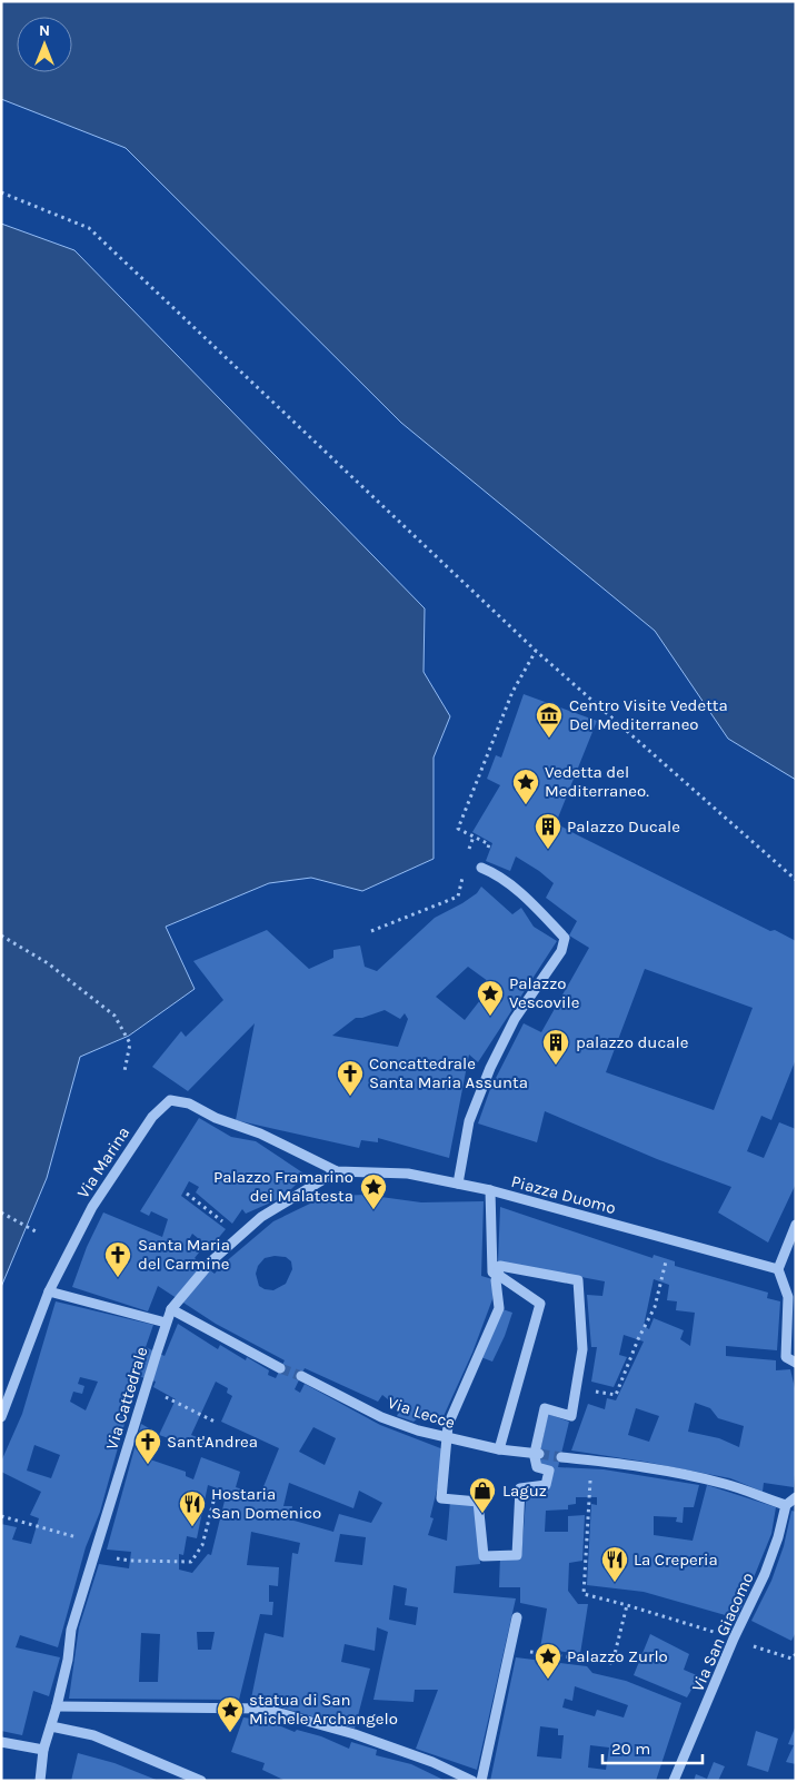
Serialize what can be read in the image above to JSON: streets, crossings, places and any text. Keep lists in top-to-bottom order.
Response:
{
  "streets": {
    "street": [
      "Via Marina",
      "Piazza Duomo",
      "Via Cattedrale",
      "Via Lecce",
      "Via San Giacomo"
    ]
  },
  "crossings": [
    ["Via Marina", "Piazza Duomo"],
    ["Via Marina", "Via Cattedrale"],
    ["Piazza Duomo", "Via Cattedrale"]
  ],
  "places": {
    "museum": ["Centro Visite Vedetta Del Mediterraneo"],
    "place": [
      "Vedetta del Mediterraneo.",
      "Palazzo Vescovile",
      "Palazzo Framarino dei Malatesta",
      "Palazzo Zurlo",
      "statua di San Michele Archangelo"
    ],
    "building": ["Palazzo Ducale", "palazzo ducale"],
    "church": ["Concattedrale Santa Maria Assunta", "Santa Maria del Carmine", "Sant'Andrea"],
    "shop": ["Laguz"],
    "restaurant": ["Hostaria San Domenico", "La Creperia"]
  },
  "scale_bar": "20 m",
  "north": "top"
}
